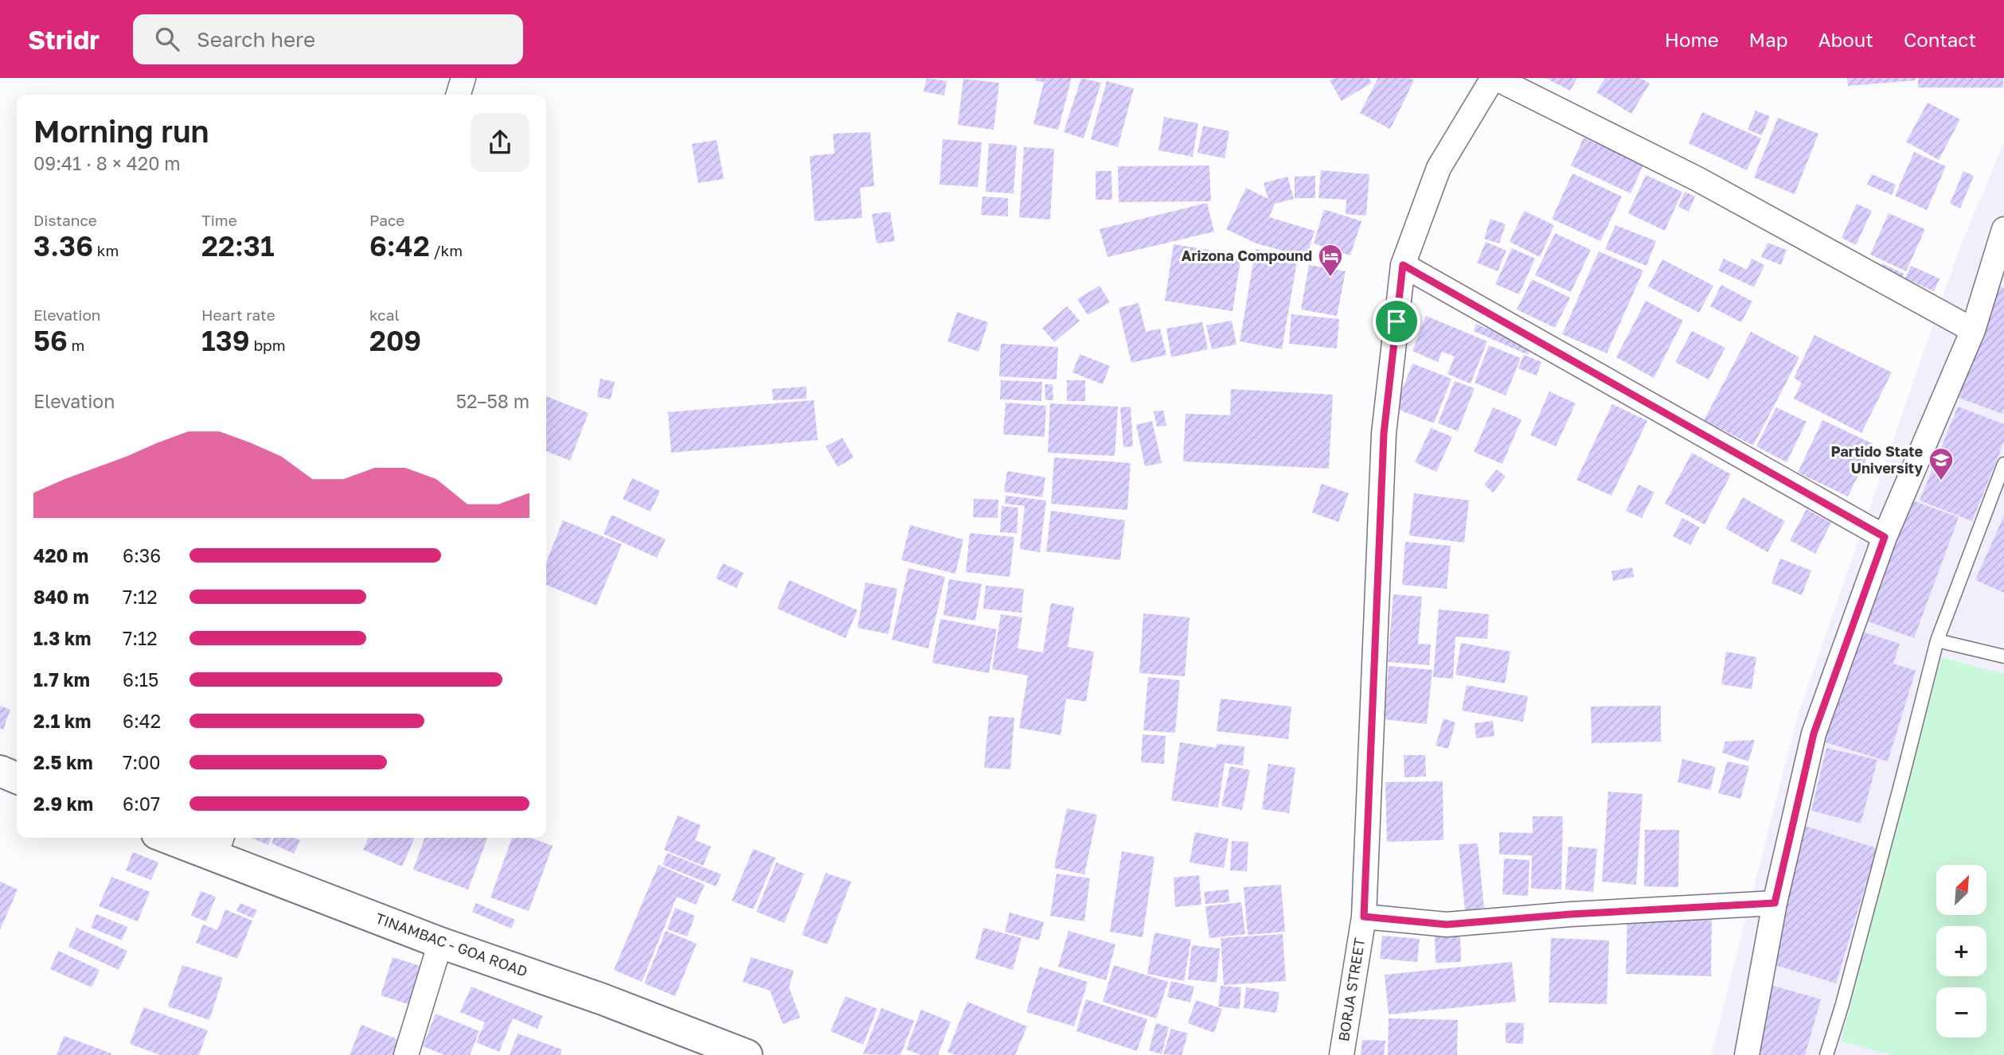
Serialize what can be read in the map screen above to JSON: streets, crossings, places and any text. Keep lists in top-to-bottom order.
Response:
{
  "streets": {
    "main road": ["TINAMBAC - GOA ROAD"],
    "street": ["BORJA STREET"]
  },
  "places": {
    "hotel": ["Arizona Compound"],
    "school or university": ["Partido State University"]
  },
  "north": "top right",
  "page": {
    "header": "Stridr",
    "search": "Search here",
    "nav": [
      "Home",
      "Map",
      "About",
      "Contact"
    ],
    "heading": ["Morning run", "09:41 · 8 × 420 m"],
    "stats": [
      ["Distance", "3.36 km"],
      ["Time", "22:31"],
      ["Pace", "6:42 /km"],
      ["Elevation", "56 m"],
      ["Heart rate", "139 bpm"],
      ["kcal", "209"]
    ],
    "chart": ["Elevation", "52–58 m"],
    "list": [
      {
        "name": "420 m",
        "note": "6:36"
      },
      {
        "name": "840 m",
        "note": "7:12"
      },
      {
        "name": "1.3 km",
        "note": "7:12"
      },
      {
        "name": "1.7 km",
        "note": "6:15"
      },
      {
        "name": "2.1 km",
        "note": "6:42"
      },
      {
        "name": "2.5 km",
        "note": "7:00"
      },
      {
        "name": "2.9 km",
        "note": "6:07"
      }
    ],
    "map_buttons": ["+", "−"]
  }
}
